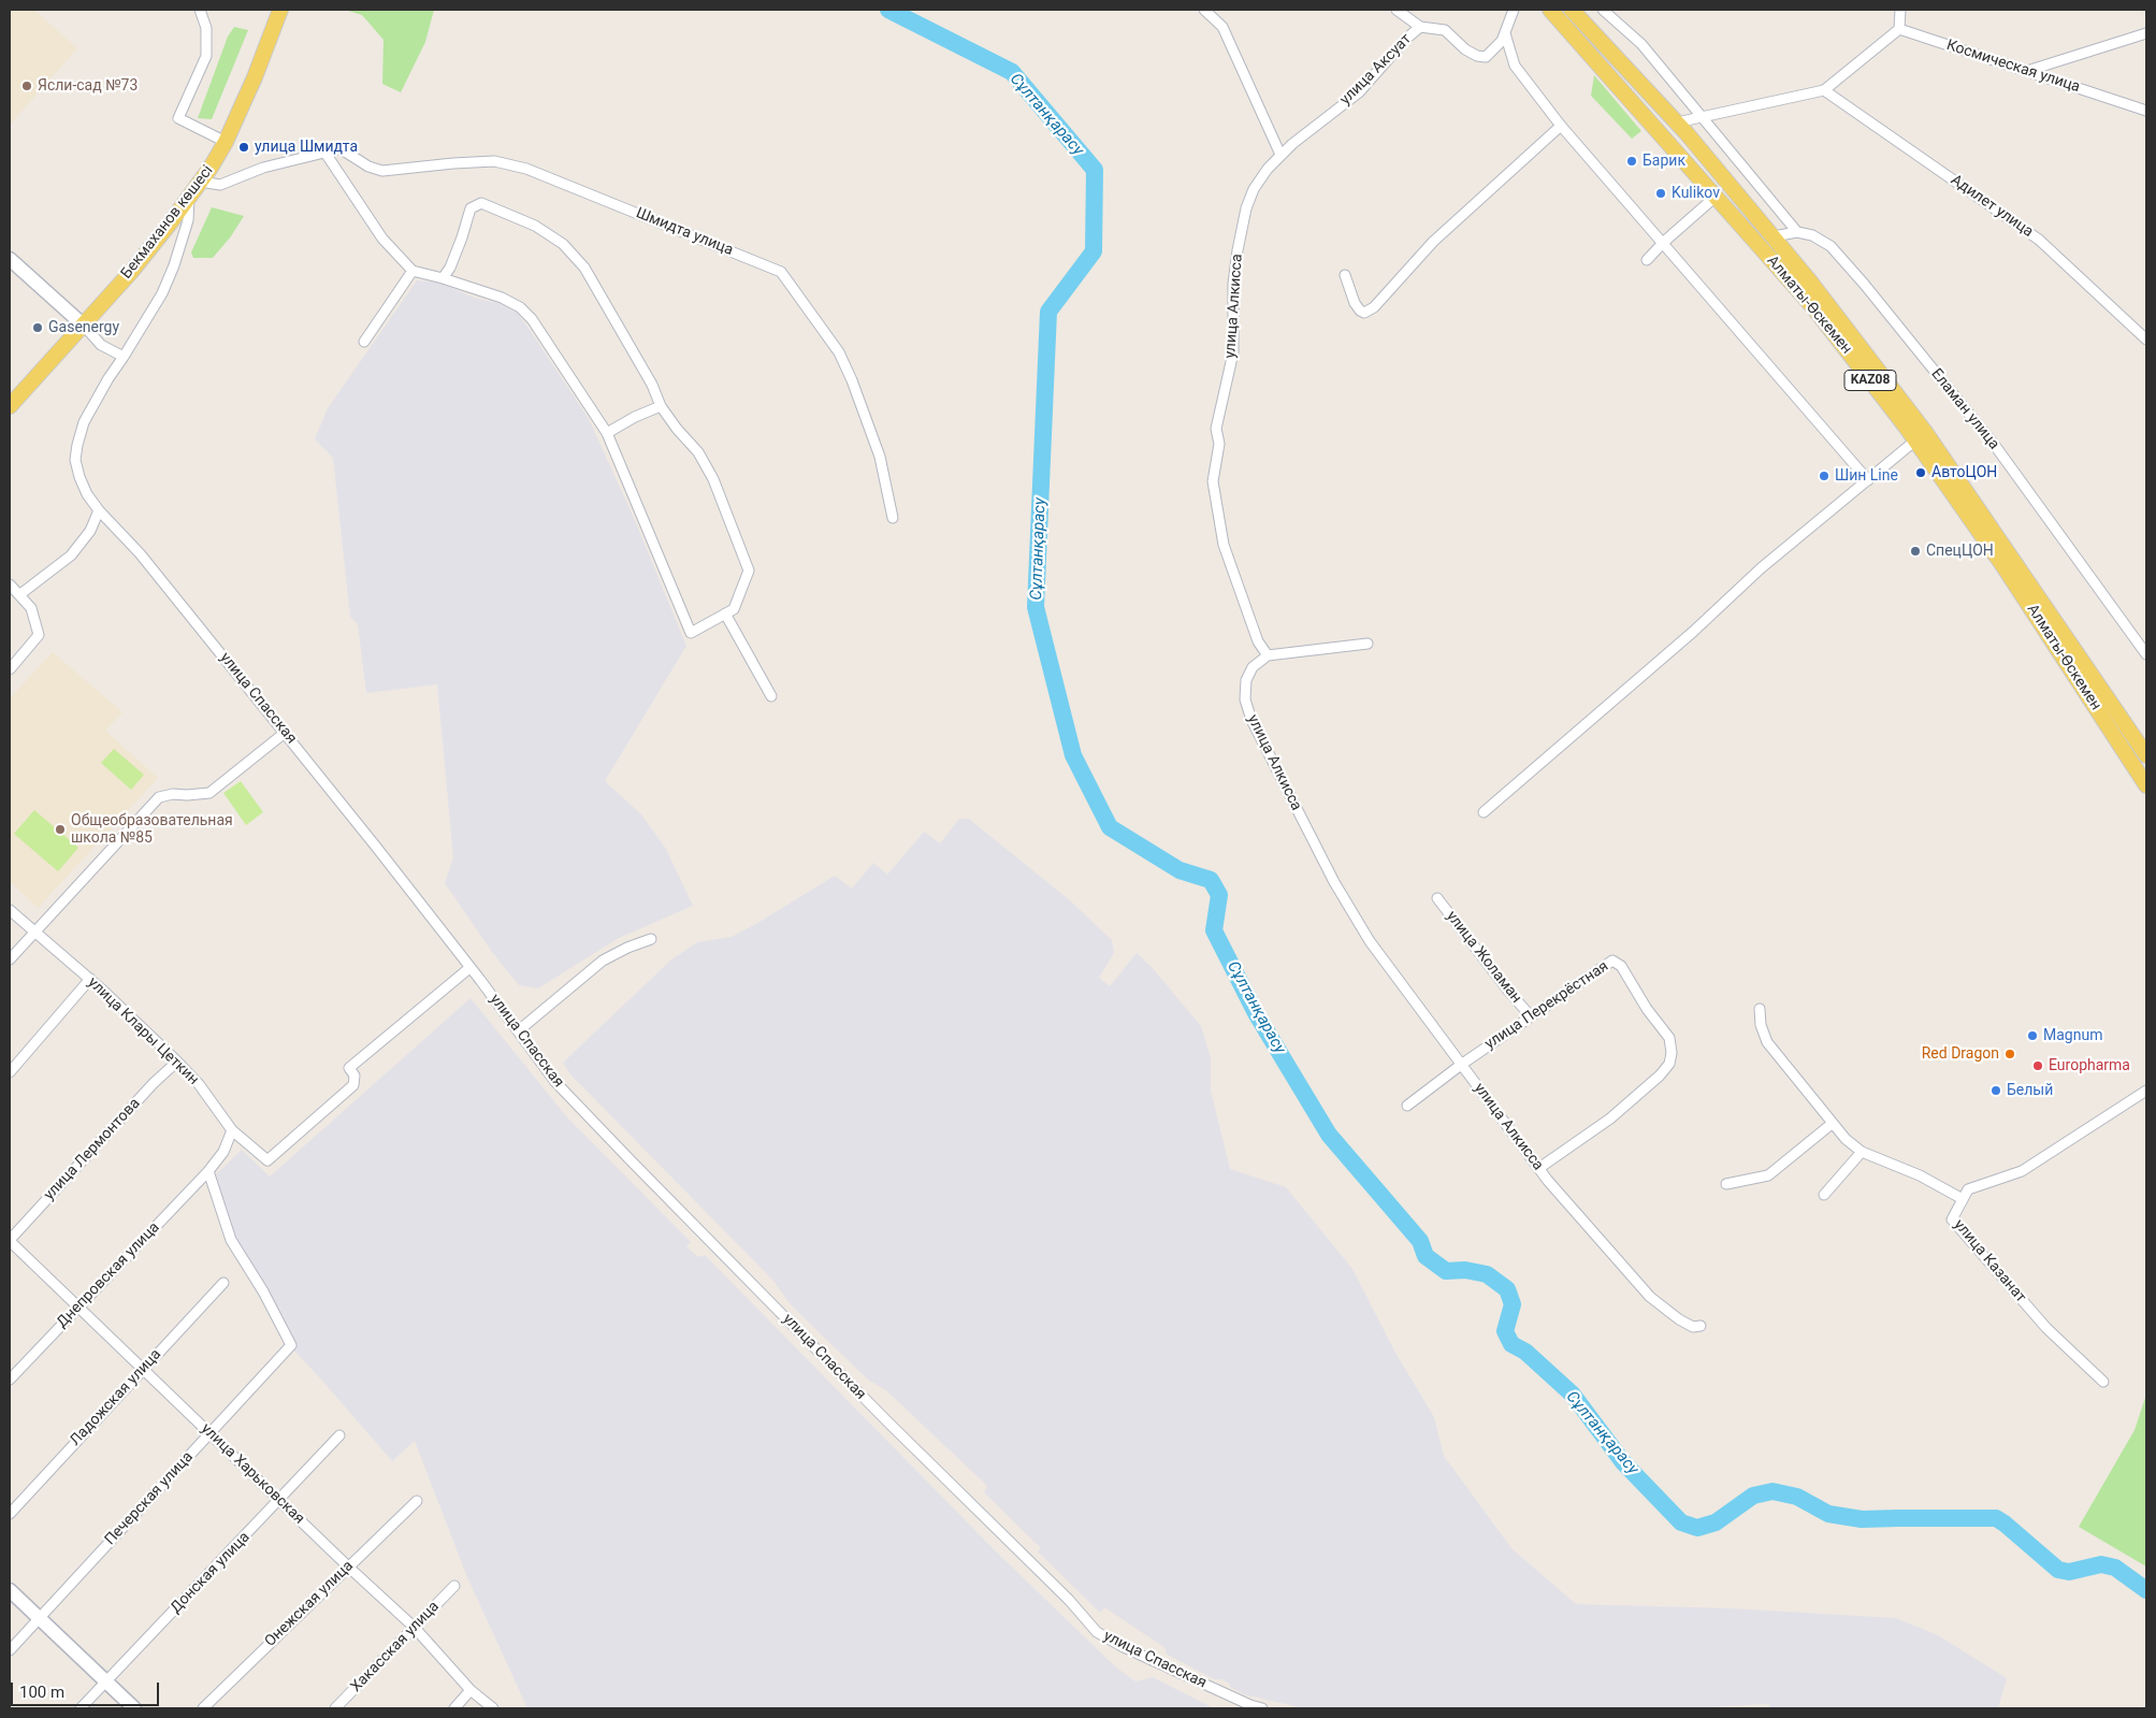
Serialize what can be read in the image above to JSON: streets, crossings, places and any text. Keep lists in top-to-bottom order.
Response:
{
  "streets": {
    "main road": ["Бекмаханов көшесі", "Алматы-Өскемен", "KAZ08"],
    "street": [
      "Космическая улица",
      "улица Аксуат",
      "Адилет улица",
      "Шмидта улица",
      "улица Алкисса",
      "Еламан улица",
      "улица Спасская",
      "улица Жоламан",
      "улица Перекрёстная",
      "улица Клары Цеткин",
      "улица Лермонтова",
      "улица Казанат",
      "Днепровская улица",
      "Ладожская улица",
      "улица Харьковская",
      "Печерская улица",
      "Донская улица",
      "Онежская улица",
      "Хакасская улица"
    ]
  },
  "crossings": [
    ["улица Аксуат", "улица Алкисса"],
    ["Бекмаханов көшесі", "улица Спасская"],
    ["Алматы-Өскемен", "Еламан улица"],
    ["улица Алкисса", "улица Перекрёстная"],
    ["улица Спасская", "улица Клары Цеткин"],
    ["улица Жоламан", "улица Перекрёстная"],
    ["улица Клары Цеткин", "улица Лермонтова"],
    ["улица Клары Цеткин", "Днепровская улица"],
    ["улица Лермонтова", "улица Харьковская"],
    ["Днепровская улица", "улица Харьковская"],
    ["Днепровская улица", "Печерская улица"],
    ["Ладожская улица", "улица Харьковская"],
    ["улица Харьковская", "Печерская улица"],
    ["улица Харьковская", "Донская улица"],
    ["улица Харьковская", "Онежская улица"],
    ["улица Харьковская", "Хакасская улица"]
  ],
  "water": ["Сұлтанқарасу"],
  "places": [
    "Ясли-сад №73",
    "улица Шмидта",
    "Барик",
    "Kulikov",
    "Gasenergy",
    "АвтоЦОН",
    "Шин Line",
    "СпецЦОН",
    "Общеобразовательная школа №85",
    "Magnum",
    "Red Dragon",
    "Europharma",
    "Белый"
  ],
  "scale_bar": "100 m"
}
